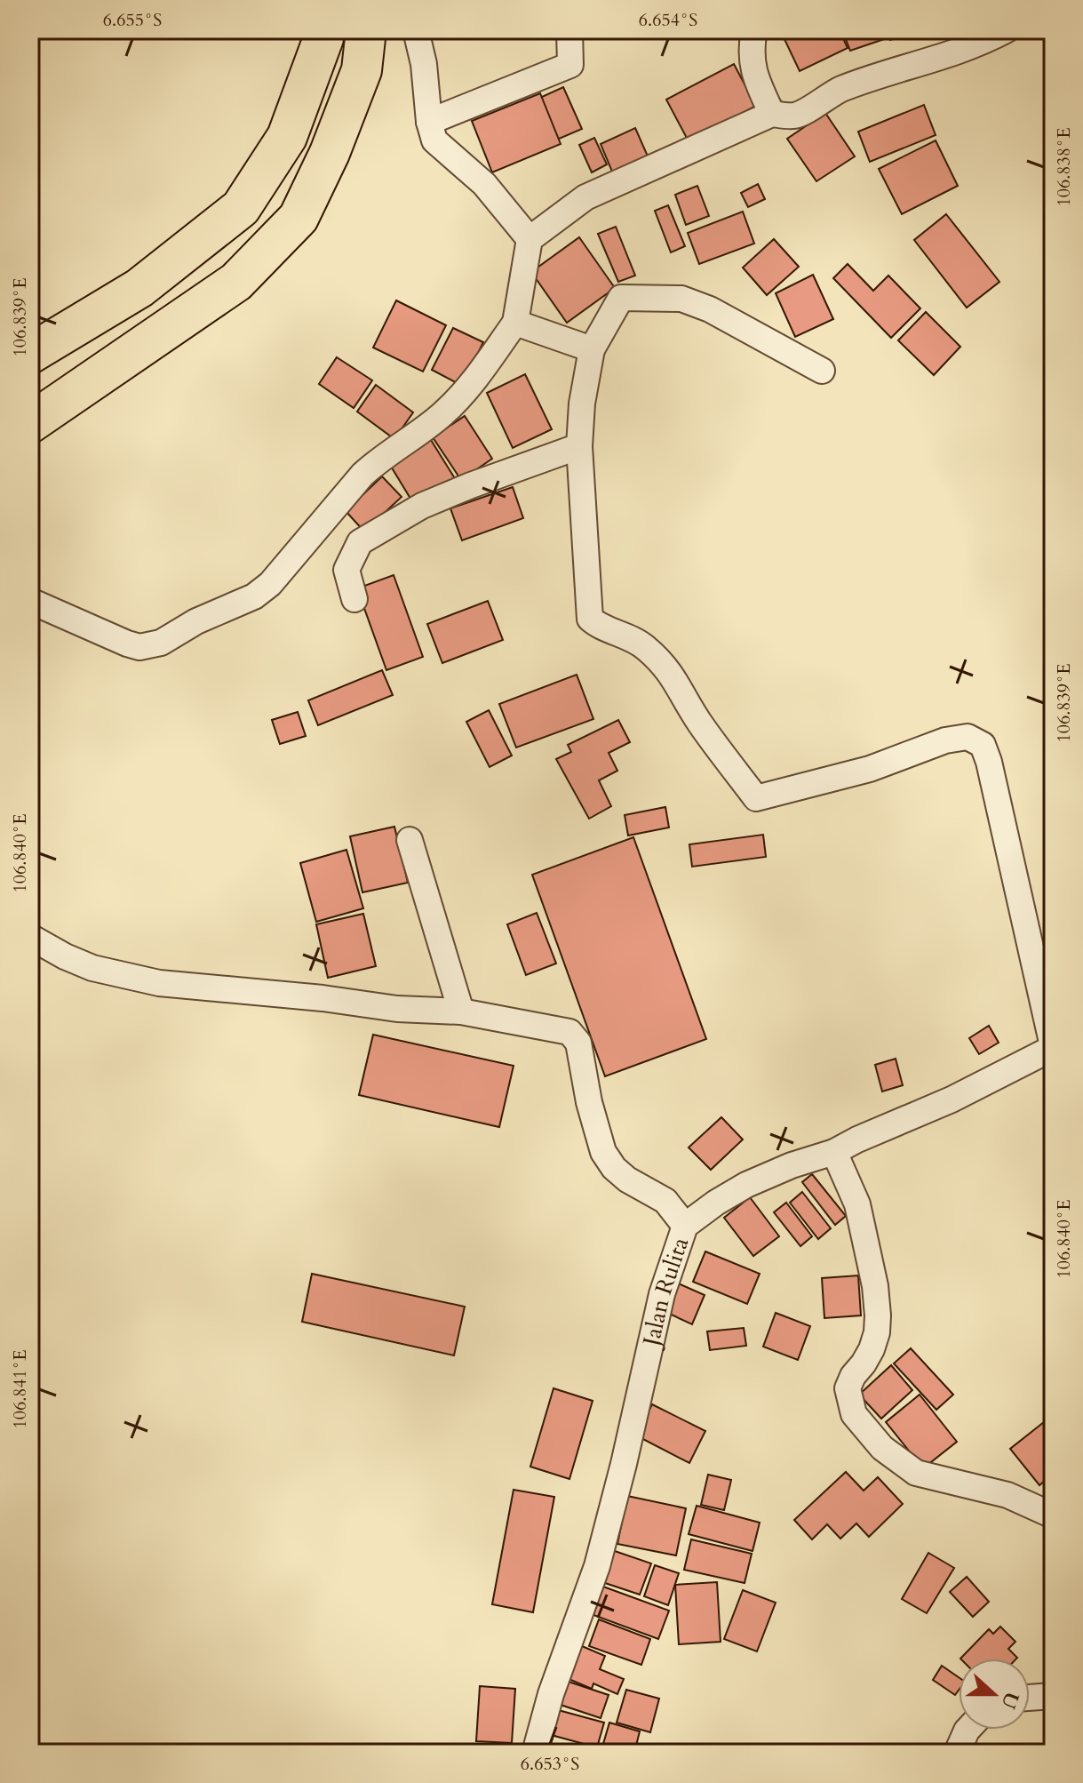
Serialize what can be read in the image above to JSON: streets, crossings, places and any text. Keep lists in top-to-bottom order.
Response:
{
  "streets": {
    "street": ["Jalan Rulita"]
  },
  "north": "right",
  "coordinates": [
    "6.655°S",
    "6.654°S",
    "106.838°E",
    "106.839°E",
    "106.840°E",
    "106.841°E",
    "6.653°S"
  ]
}
